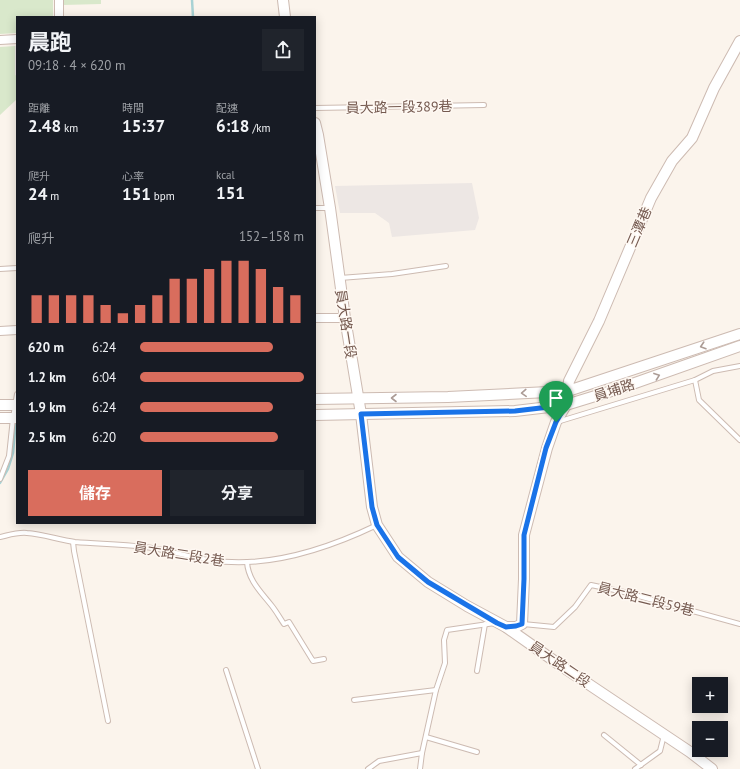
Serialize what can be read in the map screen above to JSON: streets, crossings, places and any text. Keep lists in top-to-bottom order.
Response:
{
  "streets": {
    "street": [
      "三潭巷",
      "員大路一段",
      "員埔路",
      "員大路二段"
    ],
    "lane": ["員大路一段389巷", "員大路二段2巷", "員大路二段59巷"]
  },
  "crossings": [
    ["三潭巷", "員埔路"],
    ["三潭巷", "員大路二段59巷"],
    ["員大路一段", "員埔路"],
    ["員大路一段", "員大路二段2巷"],
    ["員大路一段", "員大路二段"],
    ["員大路二段2巷", "員大路二段"]
  ],
  "page": {
    "heading": ["晨跑", "09:18 · 4 × 620 m"],
    "stats": [
      ["距離", "2.48 km"],
      ["時間", "15:37"],
      ["配速", "6:18 /km"],
      ["爬升", "24 m"],
      ["心率", "151 bpm"],
      ["kcal", "151"]
    ],
    "chart": ["爬升", "152–158 m"],
    "list": [
      {
        "name": "620 m",
        "note": "6:24"
      },
      {
        "name": "1.2 km",
        "note": "6:04"
      },
      {
        "name": "1.9 km",
        "note": "6:24"
      },
      {
        "name": "2.5 km",
        "note": "6:20"
      }
    ],
    "buttons": ["儲存", "分享"],
    "map_buttons": ["+", "−"]
  }
}
